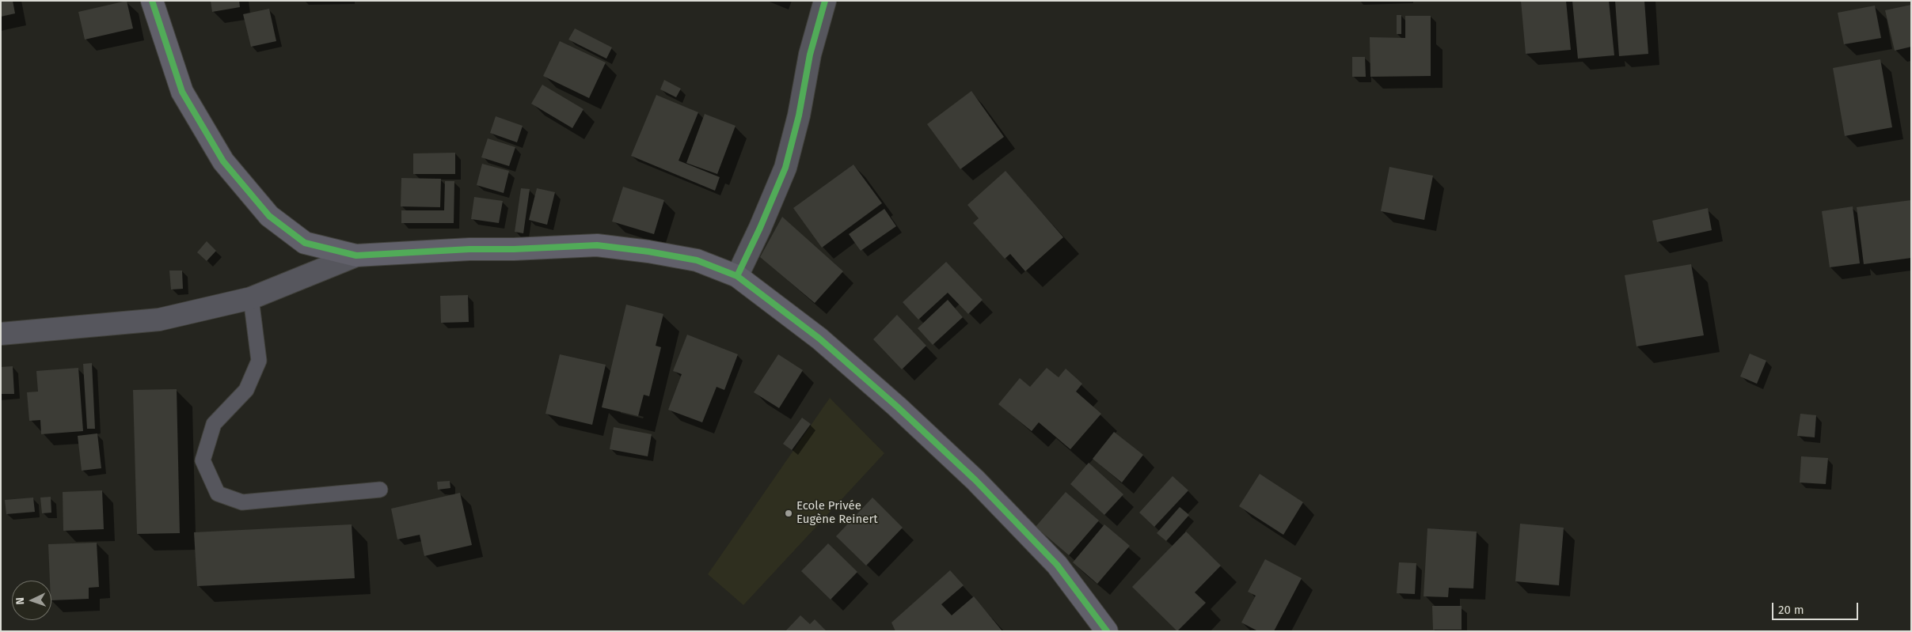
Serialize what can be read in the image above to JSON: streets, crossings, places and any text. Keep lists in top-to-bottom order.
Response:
{
  "places": ["Ecole Privée Eugène Reinert"],
  "scale_bar": "20 m",
  "north": "left"
}
